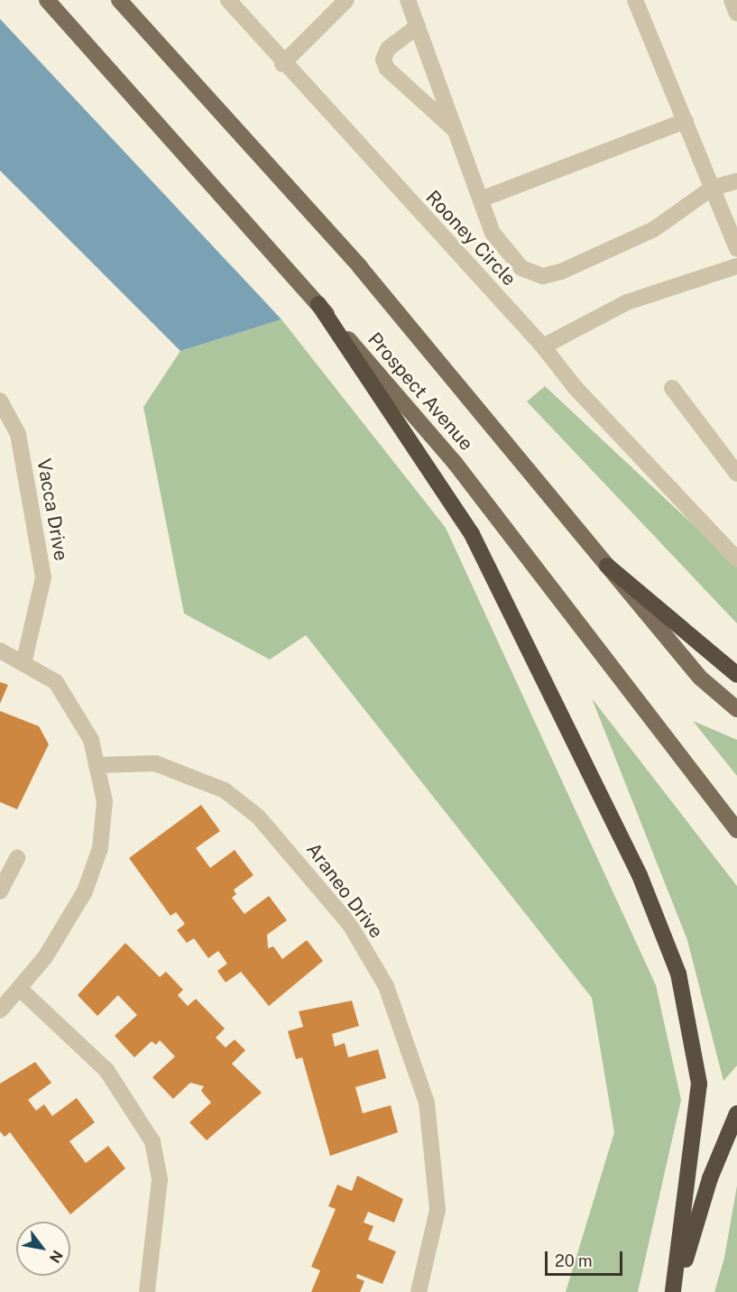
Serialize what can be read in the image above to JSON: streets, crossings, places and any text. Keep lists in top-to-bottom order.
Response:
{
  "streets": {
    "main road": ["Prospect Avenue"],
    "street": ["Rooney Circle", "Vacca Drive", "Araneo Drive"]
  },
  "scale_bar": "20 m",
  "north": "bottom right"
}
